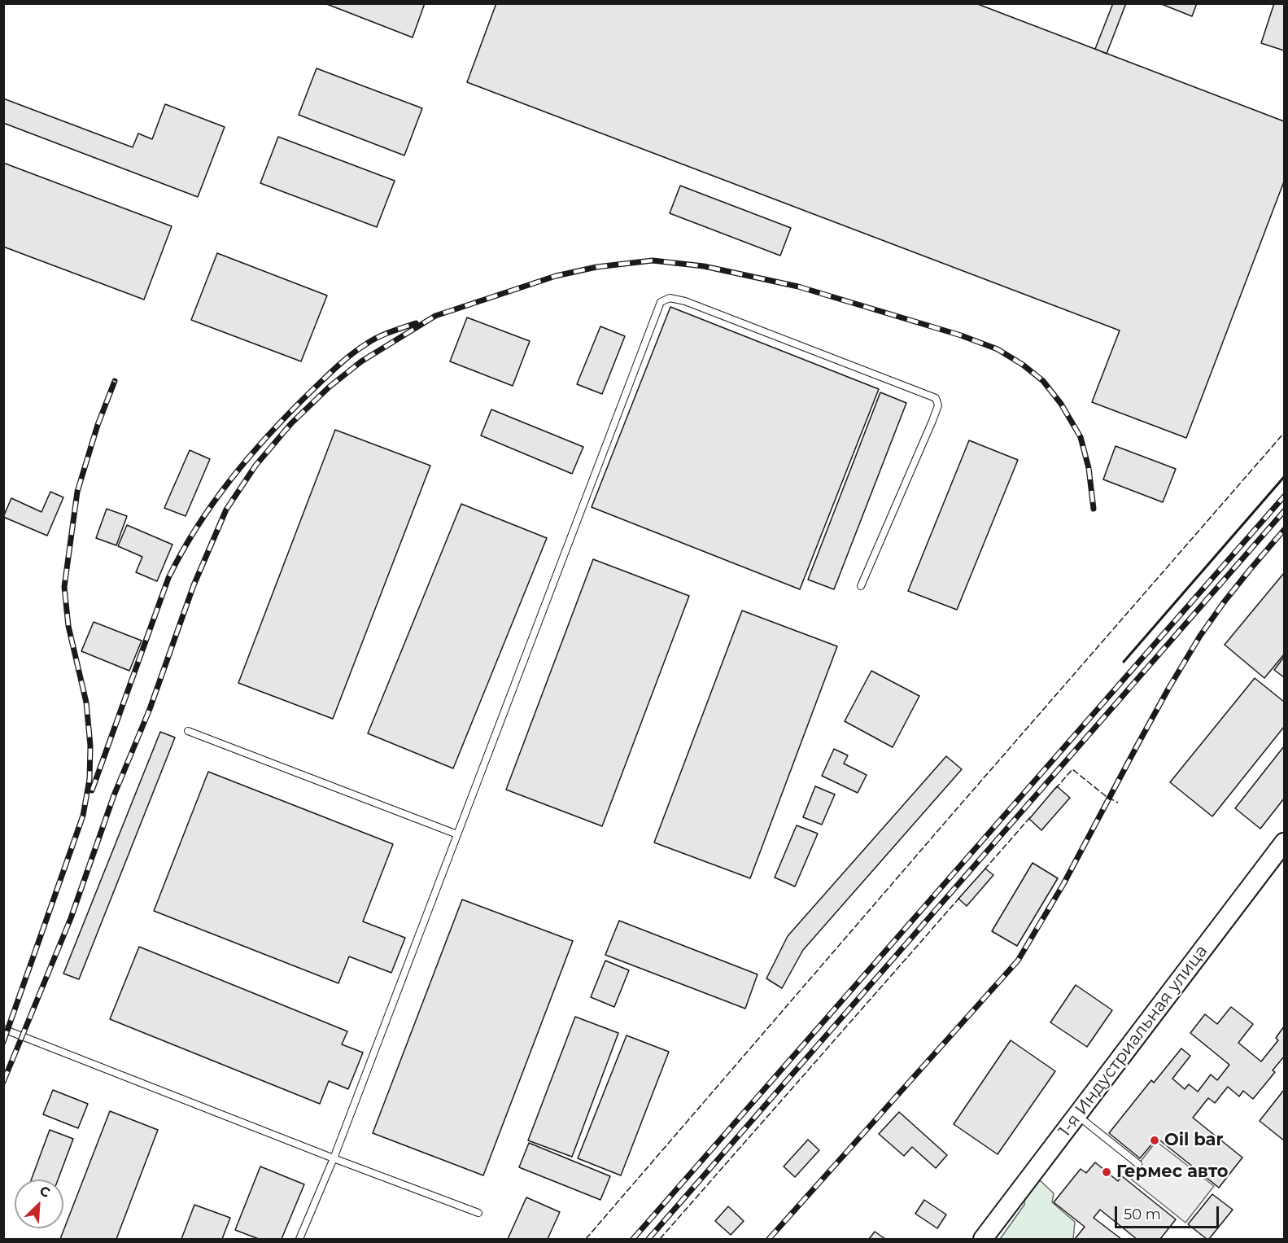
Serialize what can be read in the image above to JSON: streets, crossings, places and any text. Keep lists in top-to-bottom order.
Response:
{
  "streets": {
    "main road": ["1-я Индустриальная улица"]
  },
  "places": ["Oil bar", "Гермес авто"],
  "scale_bar": "50 m",
  "north": "top right"
}
